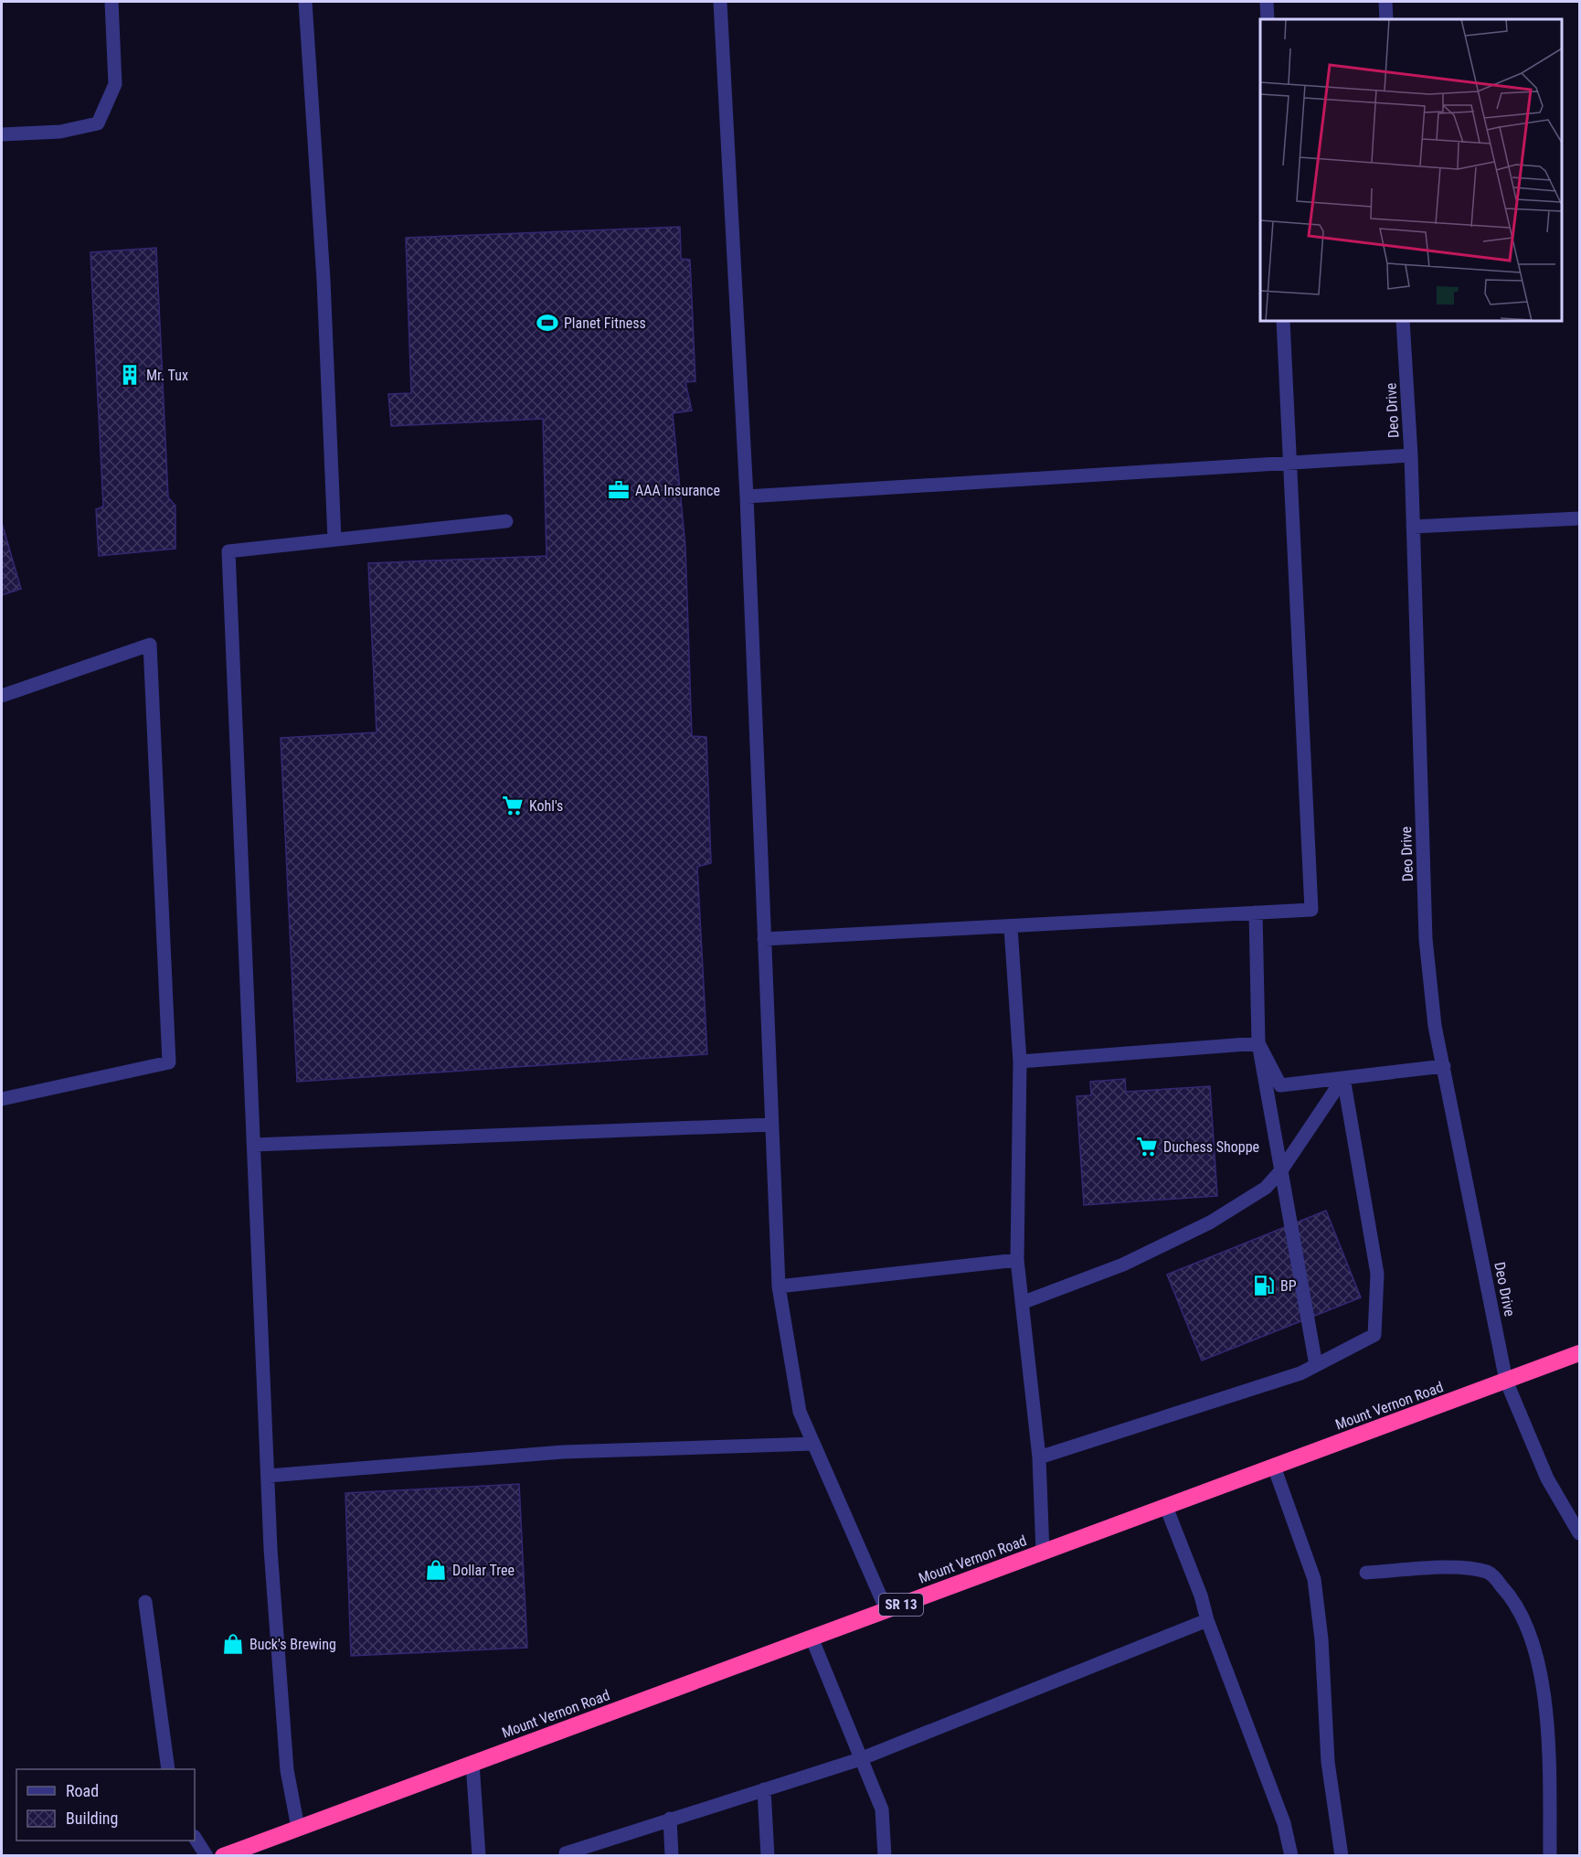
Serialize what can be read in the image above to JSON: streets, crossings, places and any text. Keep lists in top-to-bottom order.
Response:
{
  "streets": {
    "highway": ["Mount Vernon Road", "SR 13"],
    "street": ["Deo Drive"]
  },
  "crossings": [
    ["Deo Drive", "Mount Vernon Road"]
  ],
  "places": {
    "sports": ["Planet Fitness"],
    "building": ["Mr. Tux"],
    "office": ["AAA Insurance"],
    "supermarket": ["Kohl's", "Duchess Shoppe"],
    "fuel station": ["BP"],
    "shop": ["Dollar Tree", "Buck's Brewing"]
  },
  "legend": ["Road", "Building"]
}
